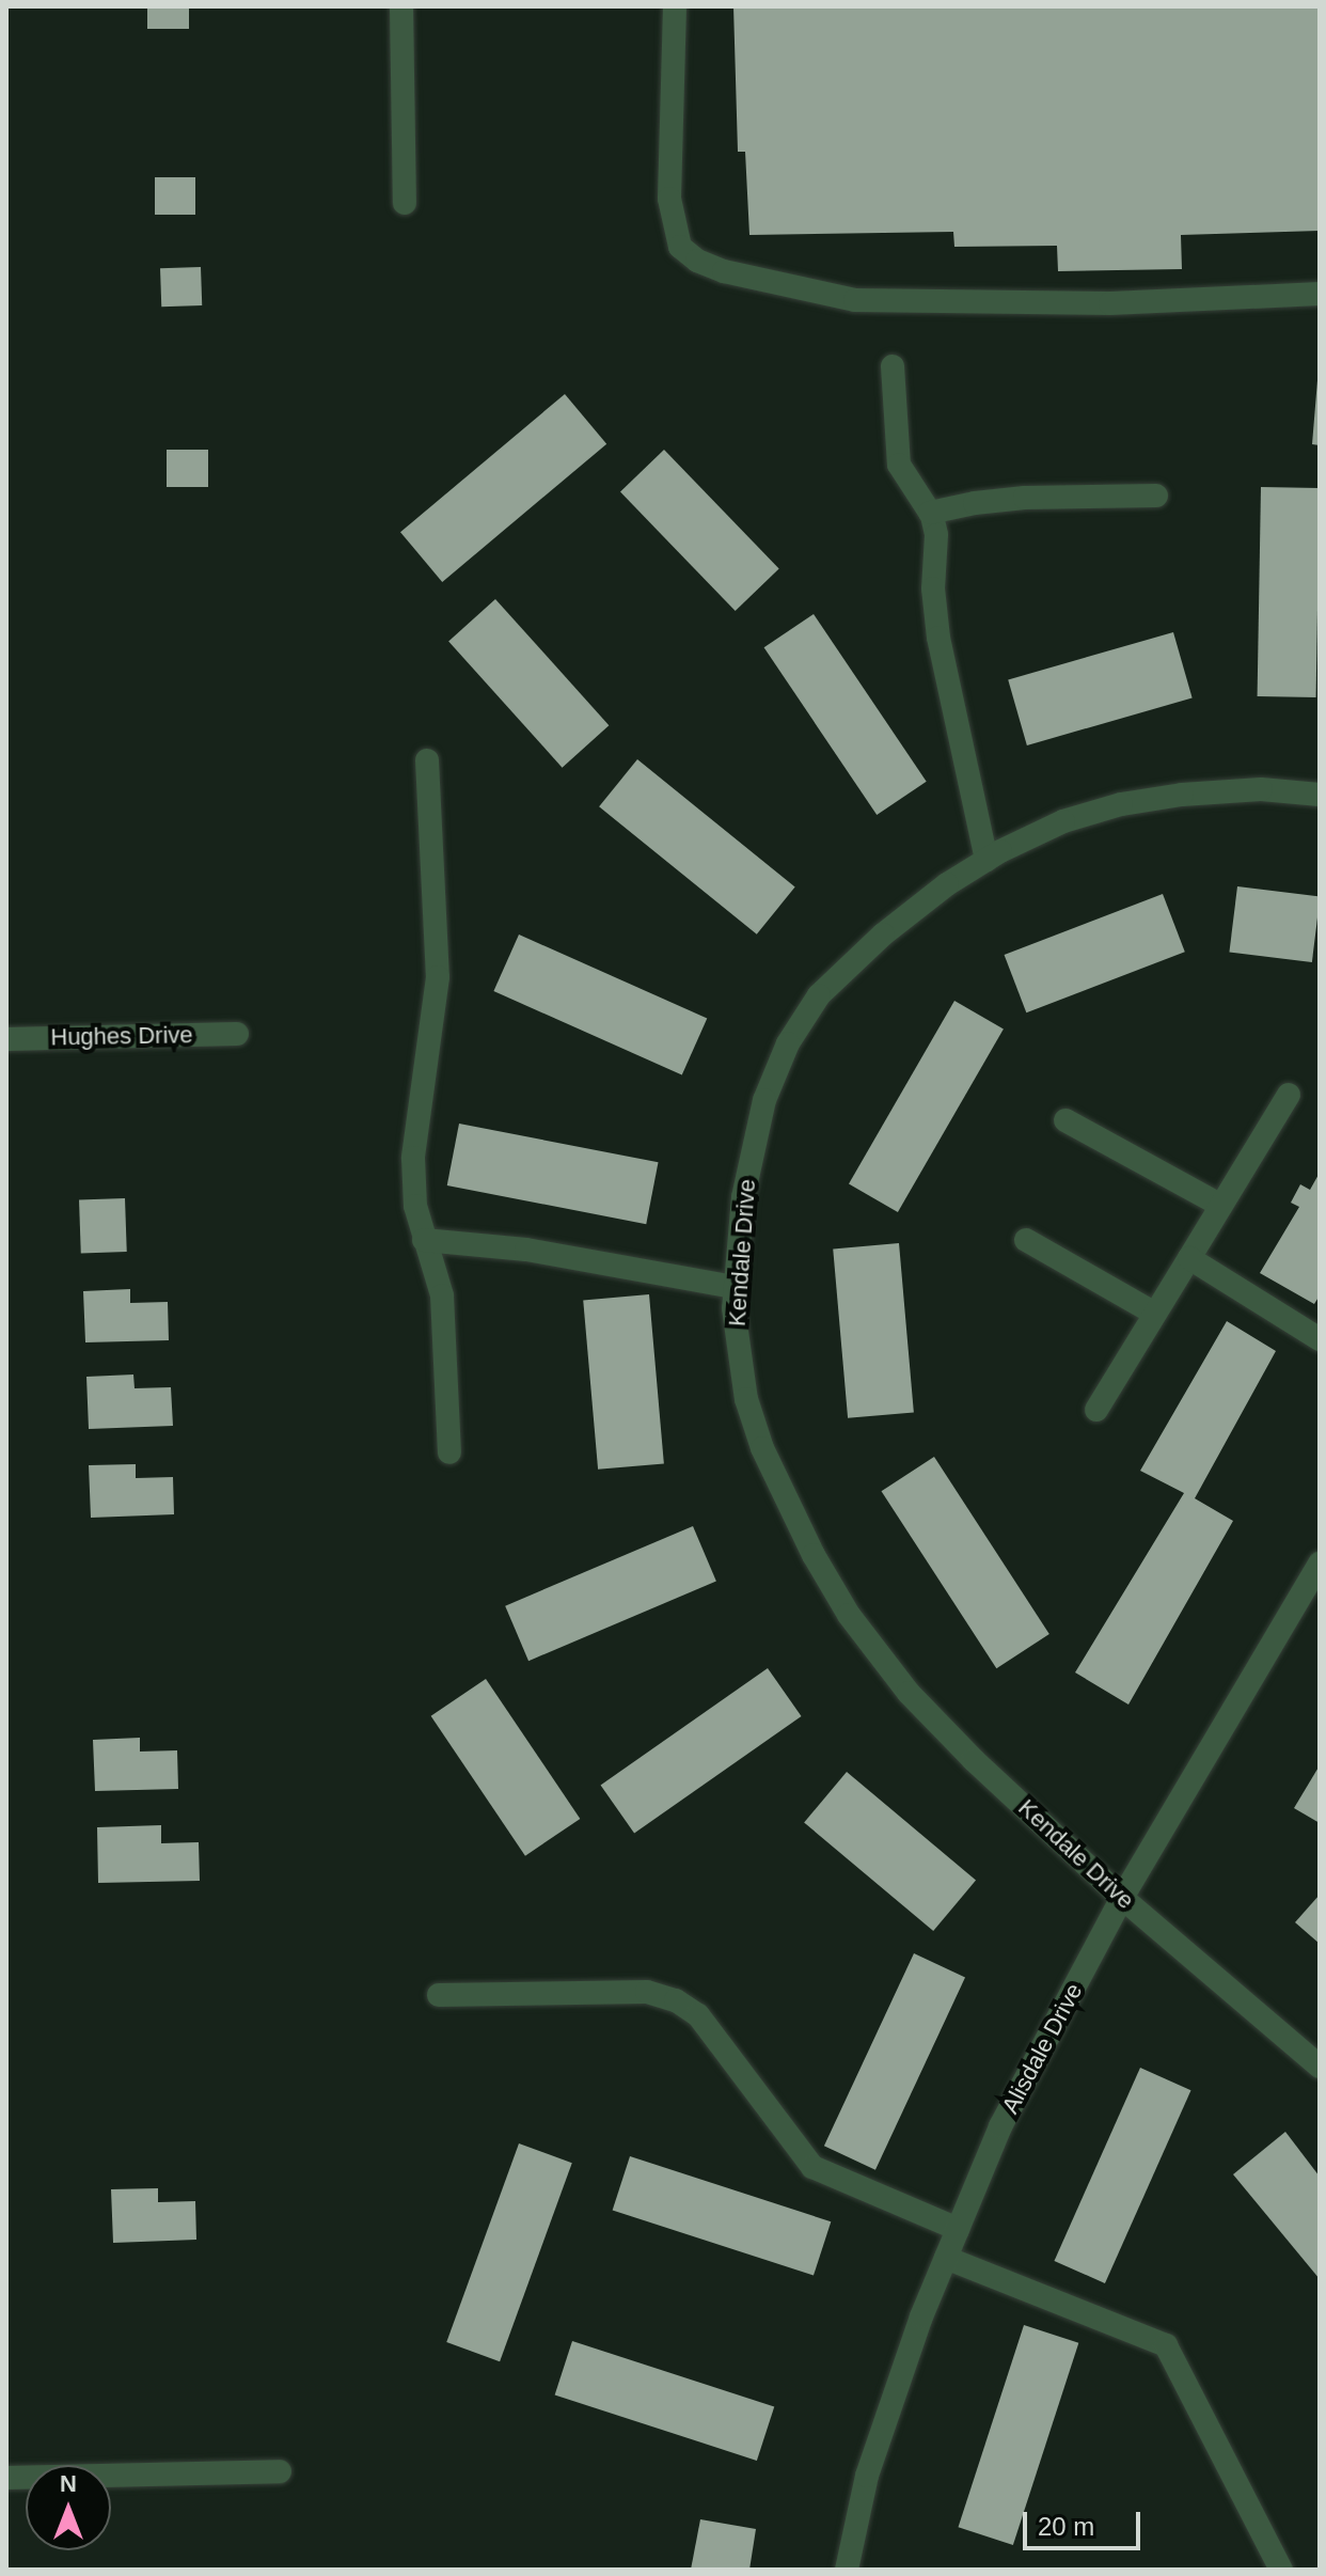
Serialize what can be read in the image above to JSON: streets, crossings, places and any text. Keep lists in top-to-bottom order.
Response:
{
  "streets": {
    "street": ["Hughes Drive", "Kendale Drive", "Alisdale Drive"]
  },
  "crossings": [
    ["Kendale Drive", "Alisdale Drive"]
  ],
  "scale_bar": "20 m",
  "north": "top"
}
